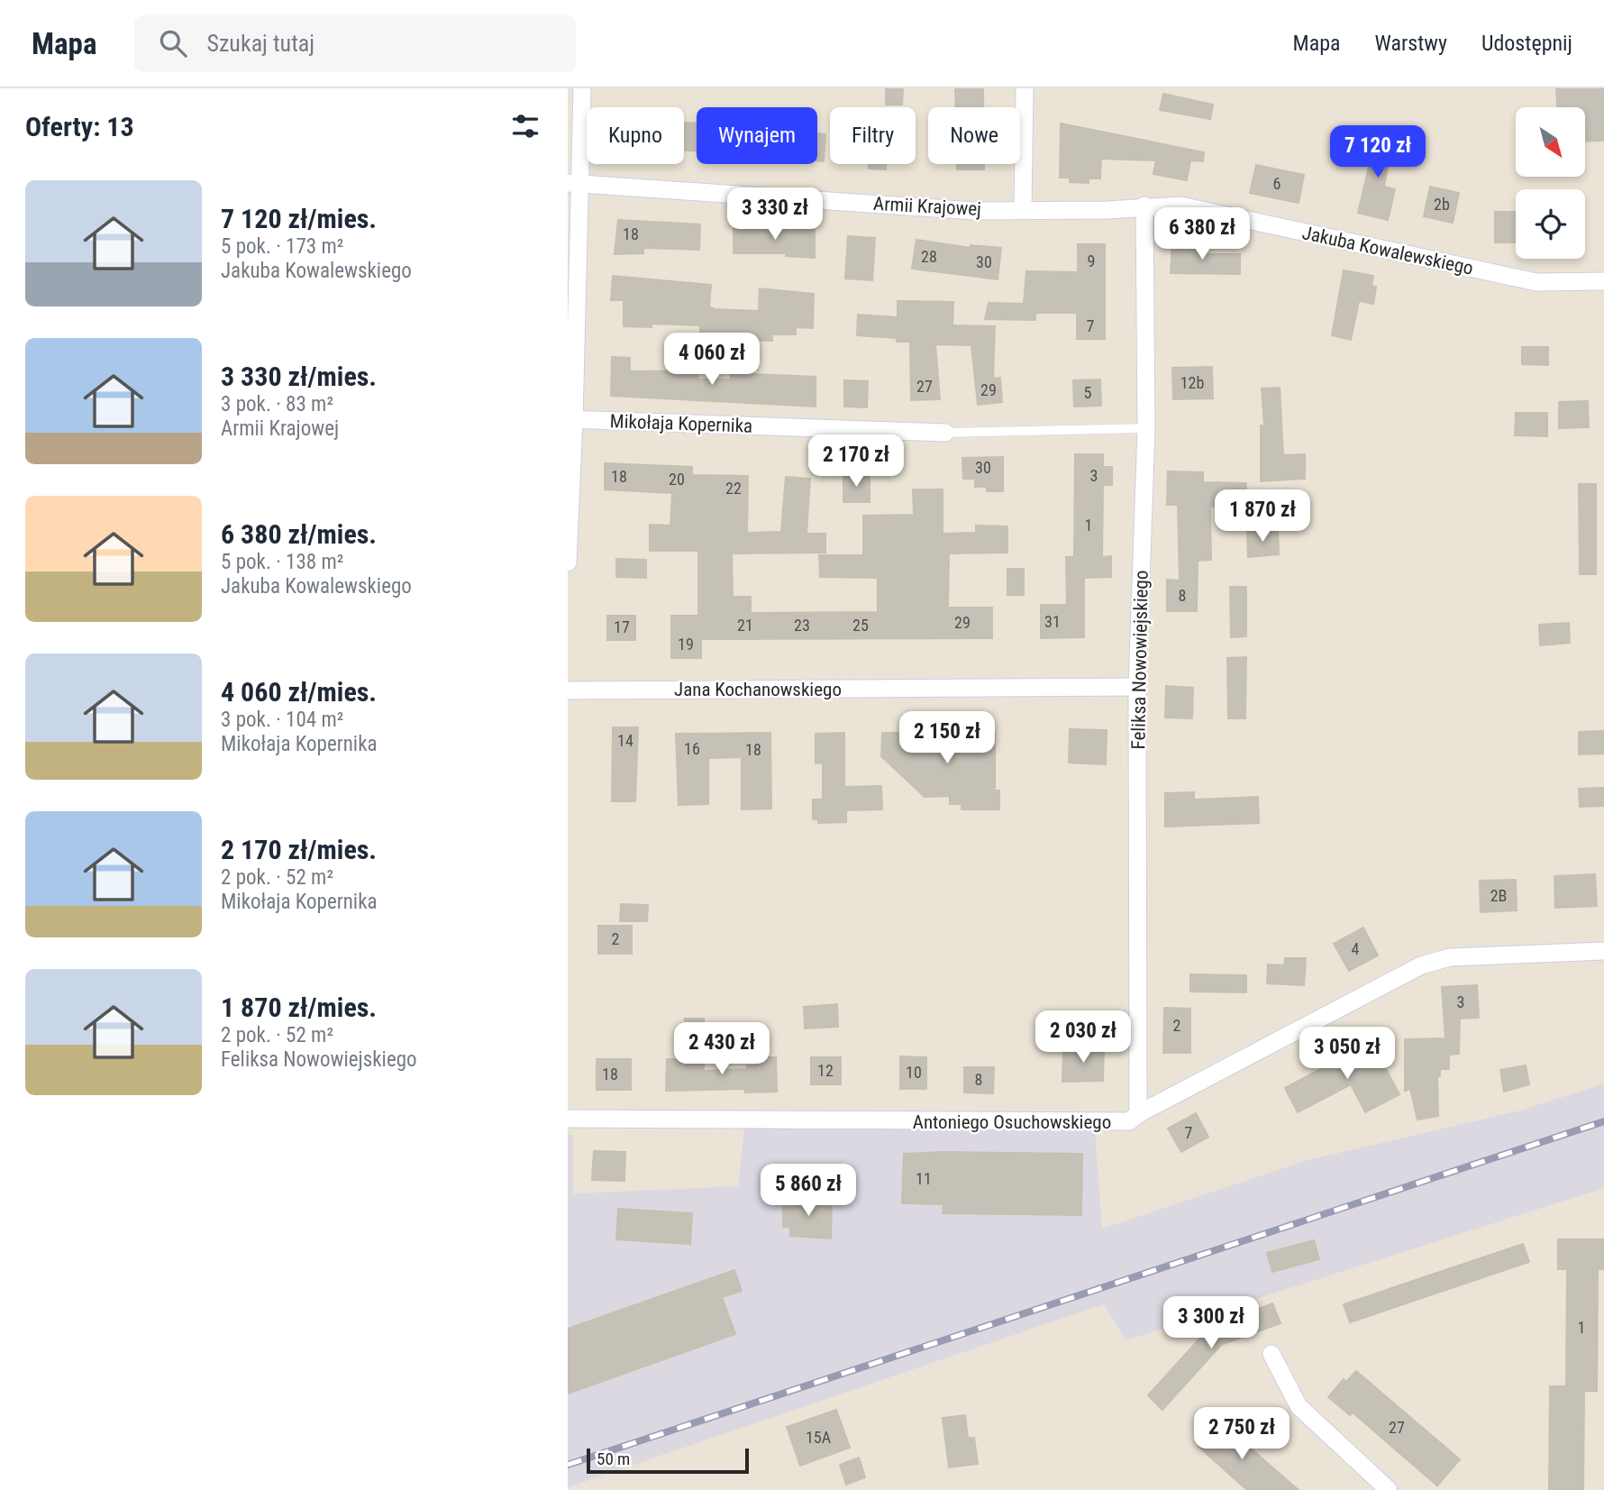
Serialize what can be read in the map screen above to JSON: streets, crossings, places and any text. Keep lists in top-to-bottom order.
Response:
{
  "streets": {
    "street": [
      "Armii Krajowej",
      "Jakuba Kowalewskiego",
      "Mikołaja Kopernika",
      "Feliksa Nowowiejskiego",
      "Jana Kochanowskiego",
      "Antoniego Osuchowskiego"
    ]
  },
  "crossings": [
    ["Armii Krajowej", "Jakuba Kowalewskiego"],
    ["Jakuba Kowalewskiego", "Feliksa Nowowiejskiego"],
    ["Feliksa Nowowiejskiego", "Jana Kochanowskiego"],
    ["Feliksa Nowowiejskiego", "Antoniego Osuchowskiego"]
  ],
  "house_numbers": [
    "6",
    "2b",
    "18",
    "28",
    "9",
    "30",
    "7",
    "12b",
    "27",
    "29",
    "5",
    "30",
    "3",
    "18",
    "20",
    "22",
    "1",
    "8",
    "31",
    "29",
    "21",
    "23",
    "25",
    "17",
    "19",
    "14",
    "16",
    "18",
    "2B",
    "2",
    "4",
    "3",
    "2",
    "12",
    "10",
    "18",
    "8",
    "7",
    "11",
    "1",
    "27",
    "15A"
  ],
  "scale_bar": "50 m",
  "north": "bottom right",
  "page": {
    "header": "Mapa",
    "search": "Szukaj tutaj",
    "nav": ["Mapa", "Warstwy", "Udostępnij"],
    "heading": "Oferty: 13",
    "chip": [
      "Kupno",
      "Wynajem",
      "Filtry",
      "Nowe"
    ],
    "price": [
      "7 120 zł",
      "3 330 zł",
      "6 380 zł",
      "4 060 zł",
      "2 170 zł",
      "1 870 zł",
      "2 150 zł",
      "2 030 zł",
      "2 430 zł",
      "3 050 zł",
      "5 860 zł",
      "3 300 zł",
      "2 750 zł"
    ],
    "list": [
      {
        "name": "7 120 zł/mies.",
        "note": "5 pok. · 173 m² · Jakuba Kowalewskiego"
      },
      {
        "name": "3 330 zł/mies.",
        "note": "3 pok. · 83 m² · Armii Krajowej"
      },
      {
        "name": "6 380 zł/mies.",
        "note": "5 pok. · 138 m² · Jakuba Kowalewskiego"
      },
      {
        "name": "4 060 zł/mies.",
        "note": "3 pok. · 104 m² · Mikołaja Kopernika"
      },
      {
        "name": "2 170 zł/mies.",
        "note": "2 pok. · 52 m² · Mikołaja Kopernika"
      },
      {
        "name": "1 870 zł/mies.",
        "note": "2 pok. · 52 m² · Feliksa Nowowiejskiego"
      }
    ],
    "scale": "50 m"
  }
}
